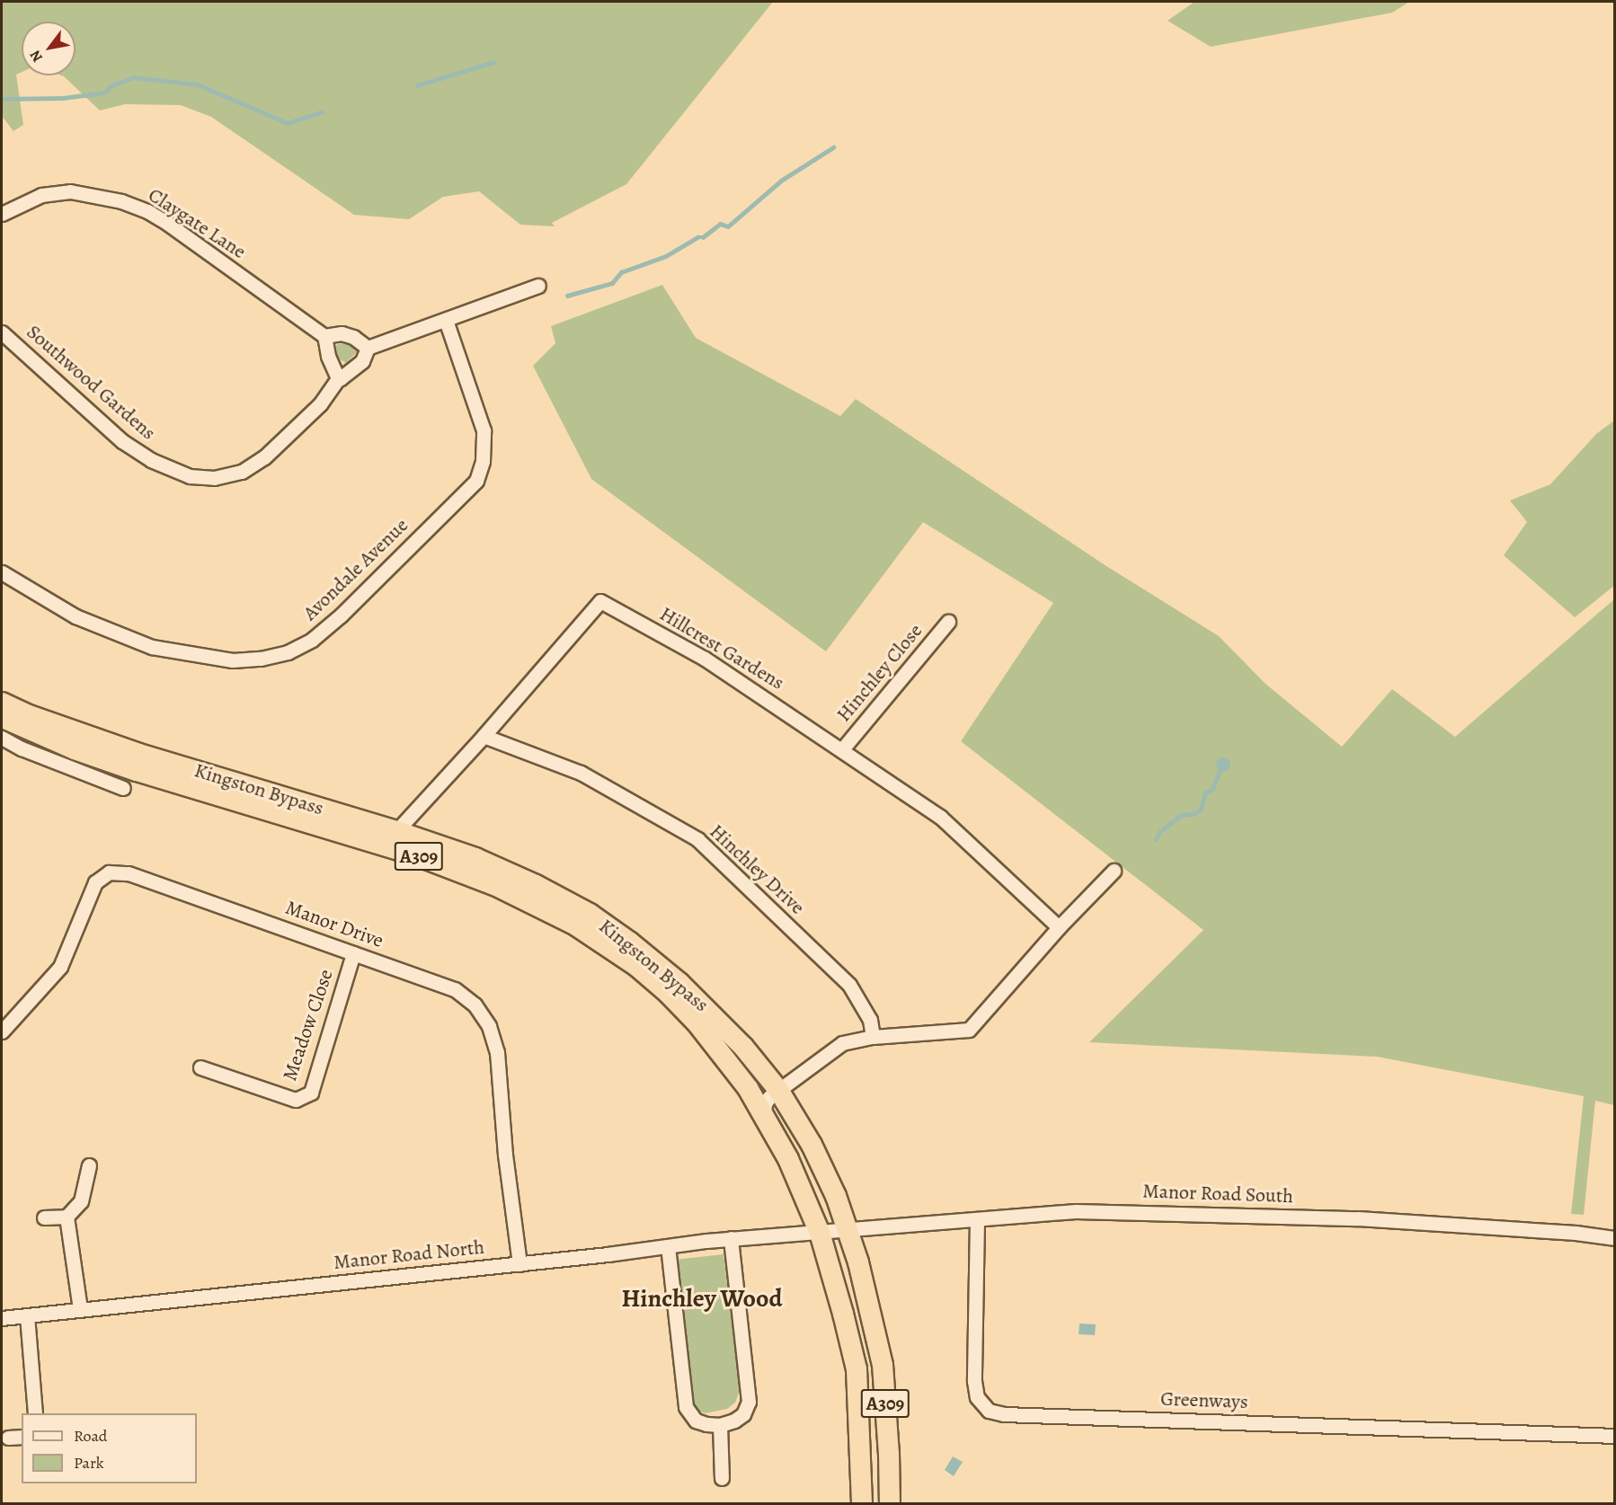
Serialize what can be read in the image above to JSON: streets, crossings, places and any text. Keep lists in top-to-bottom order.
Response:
{
  "streets": {
    "highway": ["Kingston Bypass", "A309"],
    "street": [
      "Claygate Lane",
      "Southwood Gardens",
      "Avondale Avenue",
      "Hillcrest Gardens",
      "Hinchley Close",
      "Hinchley Drive",
      "Manor Drive",
      "Meadow Close",
      "Manor Road South",
      "Manor Road North",
      "Greenways"
    ]
  },
  "crossings": [
    ["Hillcrest Gardens", "Hinchley Close"],
    ["Hillcrest Gardens", "Kingston Bypass"],
    ["Hillcrest Gardens", "Hinchley Drive"],
    ["Kingston Bypass", "Manor Road South"],
    ["Kingston Bypass", "Manor Road North"],
    ["Manor Drive", "Meadow Close"],
    ["Manor Drive", "Manor Road North"],
    ["Manor Road South", "Manor Road North"],
    ["Manor Road South", "Greenways"]
  ],
  "districts": ["Hinchley Wood"],
  "legend": ["Road", "Park"],
  "north": "bottom left"
}
